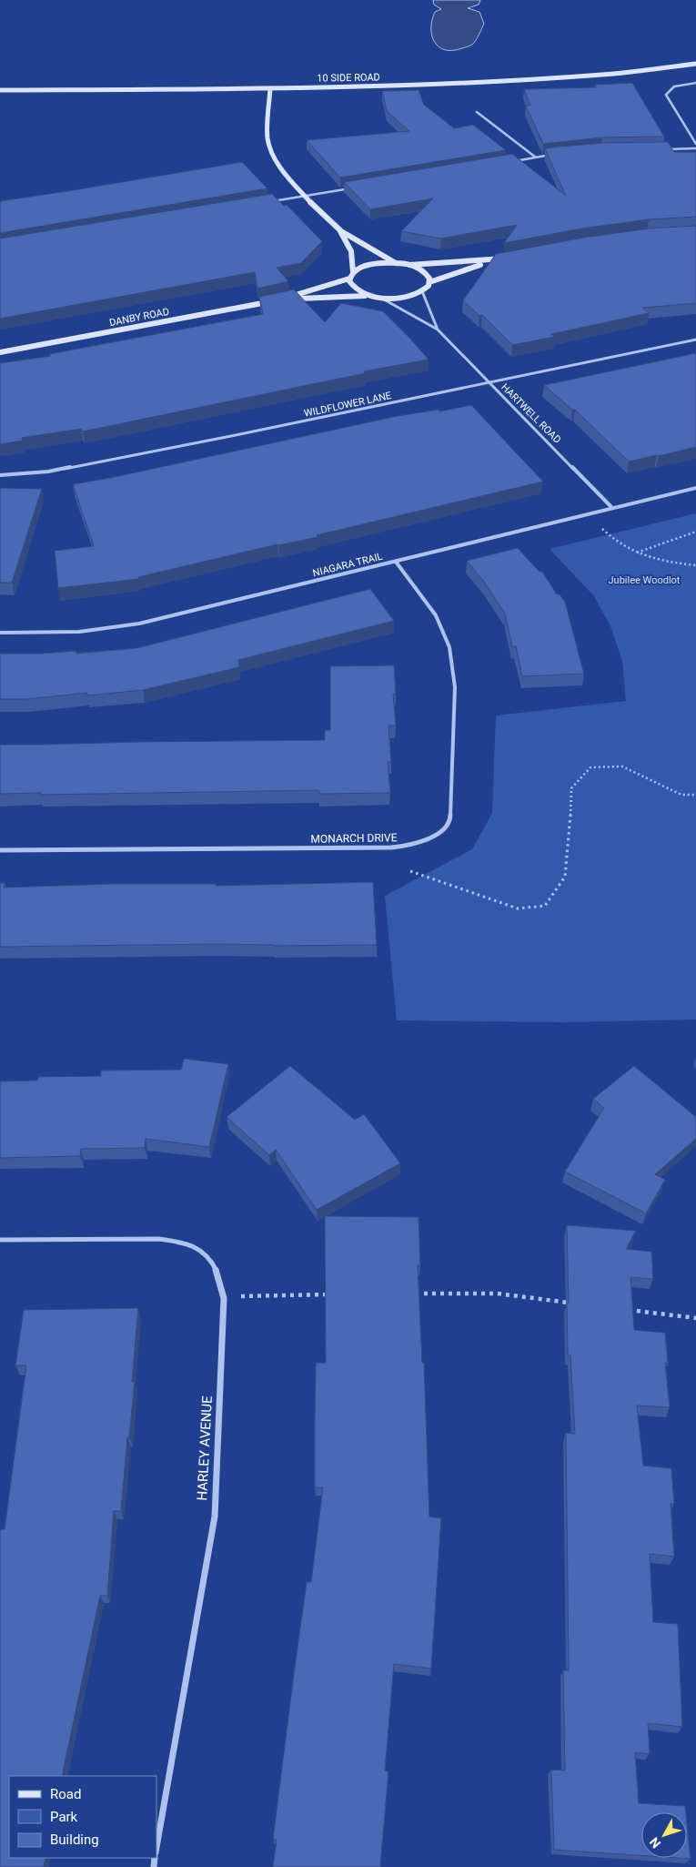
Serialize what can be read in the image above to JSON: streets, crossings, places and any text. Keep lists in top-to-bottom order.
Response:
{
  "streets": {
    "street": [
      "10 SIDE ROAD",
      "DANBY ROAD",
      "WILDFLOWER LANE",
      "HARTWELL ROAD",
      "NIAGARA TRAIL",
      "MONARCH DRIVE",
      "HARLEY AVENUE"
    ]
  },
  "crossings": [
    ["WILDFLOWER LANE", "HARTWELL ROAD"],
    ["HARTWELL ROAD", "NIAGARA TRAIL"],
    ["NIAGARA TRAIL", "MONARCH DRIVE"]
  ],
  "parks": ["Jubilee Woodlot"],
  "legend": ["Road", "Park", "Building"],
  "north": "bottom left"
}
